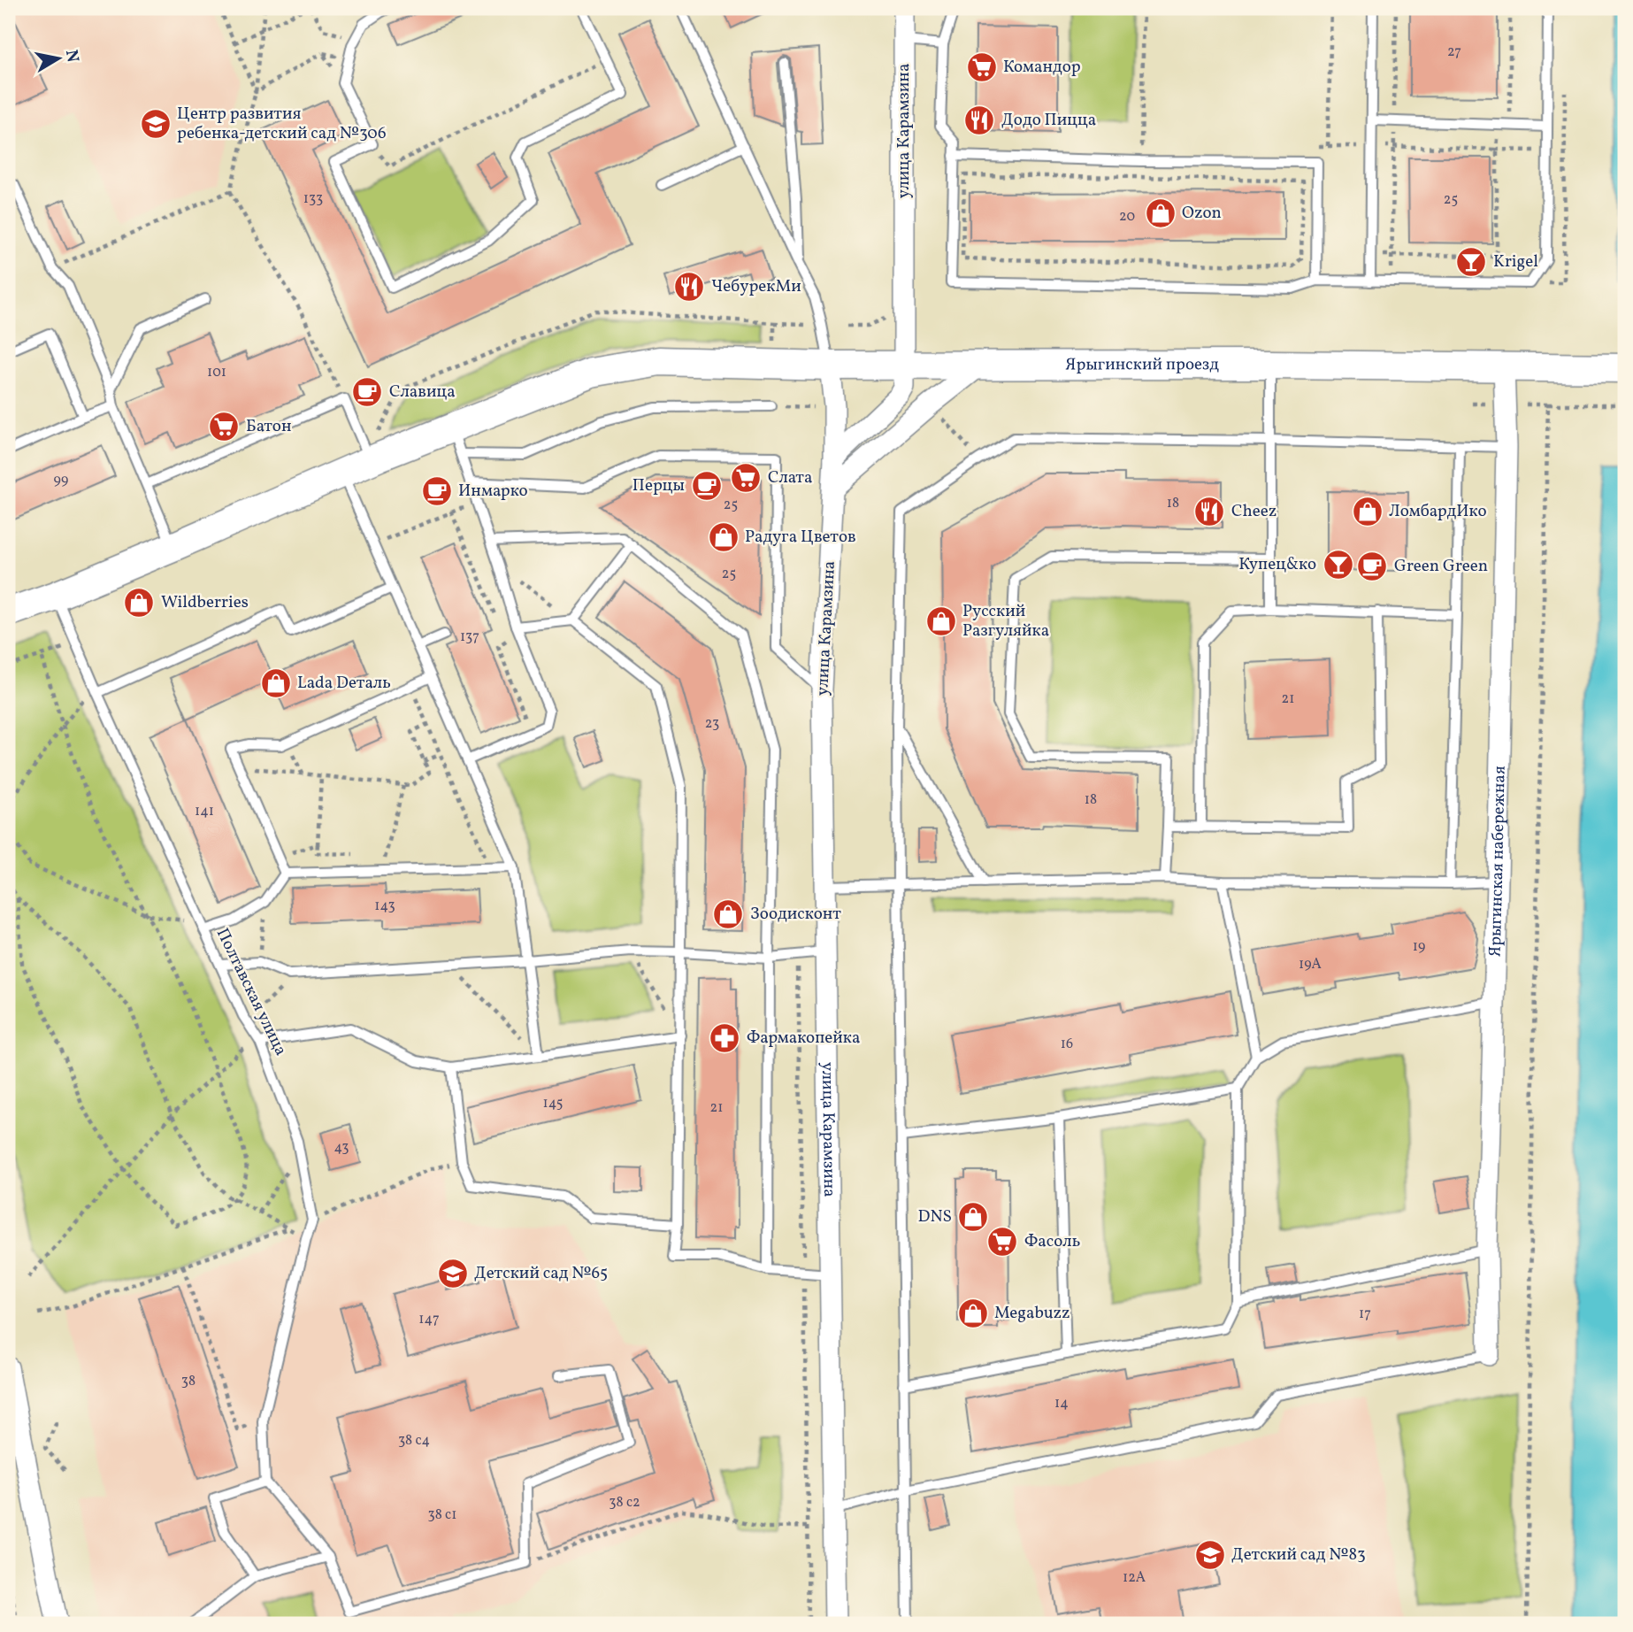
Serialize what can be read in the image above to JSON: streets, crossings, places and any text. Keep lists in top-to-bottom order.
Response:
{
  "streets": {
    "main road": ["Ярыгинский проезд"],
    "street": ["улица Карамзина", "Ярыгинская набережная"],
    "lane": ["Полтавская улица"]
  },
  "crossings": [
    ["улица Карамзина", "Ярыгинский проезд"],
    ["Ярыгинский проезд", "Ярыгинская набережная"],
    ["Ярыгинский проезд", "Полтавская улица"]
  ],
  "places": {
    "supermarket": [
      "Командор",
      "Батон",
      "Слата",
      "Фасоль"
    ],
    "restaurant": ["Додо Пицца", "ЧебурекМи", "Cheez"],
    "school or university": ["Центр развития ребенка-детский сад №306", "Детский сад №65", "Детский сад №83"],
    "shop": [
      "Ozon",
      "ЛомбардИко",
      "Радуга Цветов",
      "Wildberries",
      "Русский Разгуляйка",
      "Lada Dеталь",
      "Зоодисконт",
      "DNS",
      "Megabuzz"
    ],
    "bar": ["Krigel", "Купец&ко"],
    "cafe": [
      "Славица",
      "Перцы",
      "Инмарко",
      "Green Green"
    ],
    "pharmacy": ["Фармакопейка"]
  },
  "house_numbers": [
    "27",
    "133",
    "25",
    "20",
    "101",
    "99",
    "18",
    "25",
    "25",
    "137",
    "21",
    "23",
    "18",
    "141",
    "143",
    "19",
    "19А",
    "16",
    "145",
    "21",
    "43",
    "17",
    "147",
    "38",
    "14",
    "38 с4",
    "38 с2",
    "38 с1",
    "12А"
  ],
  "north": "right"
}
